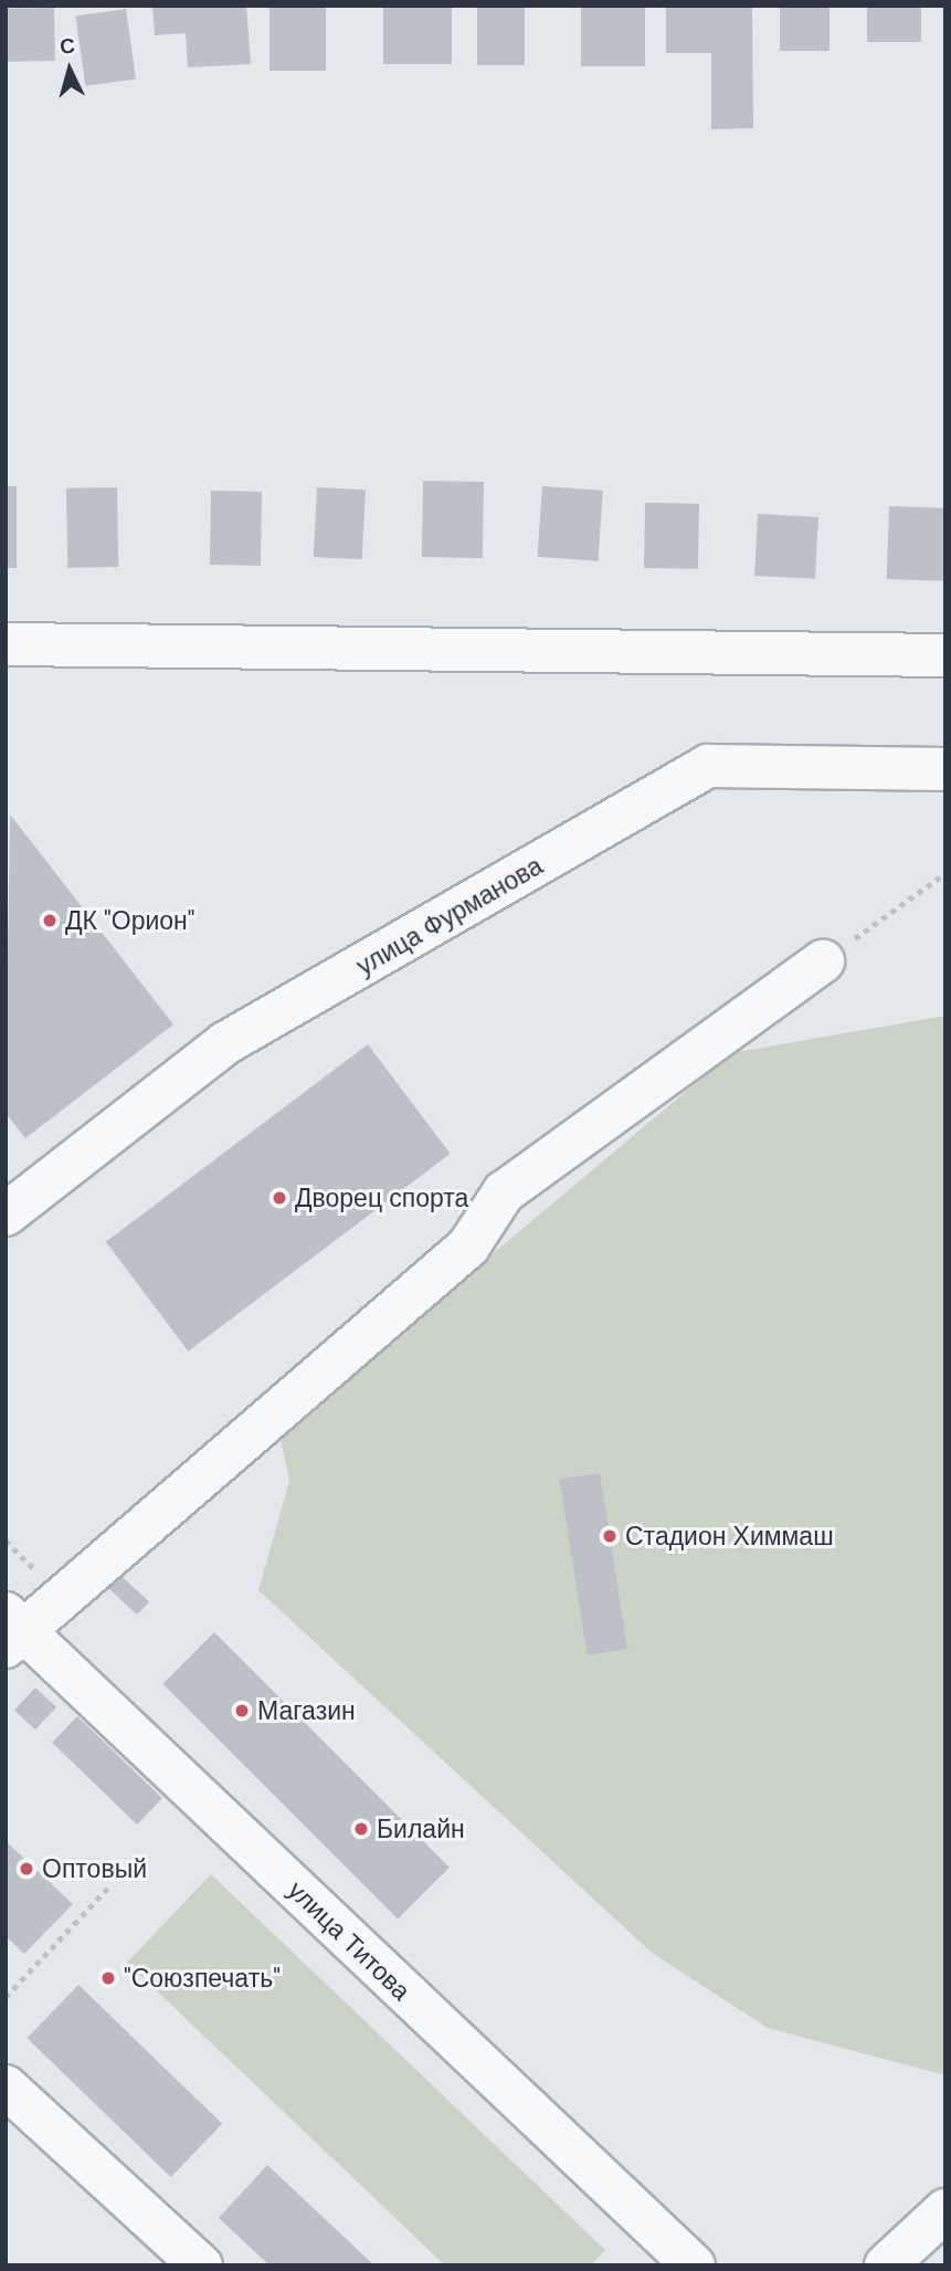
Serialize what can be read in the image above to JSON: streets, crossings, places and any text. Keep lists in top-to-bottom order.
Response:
{
  "streets": {
    "street": ["улица Фурманова", "улица Титова"]
  },
  "places": [
    "ДК \"Орион\"",
    "Дворец спорта",
    "Стадион Химмаш",
    "Магазин",
    "Билайн",
    "Оптовый",
    "\"Союзпечать\""
  ],
  "north": "top"
}
